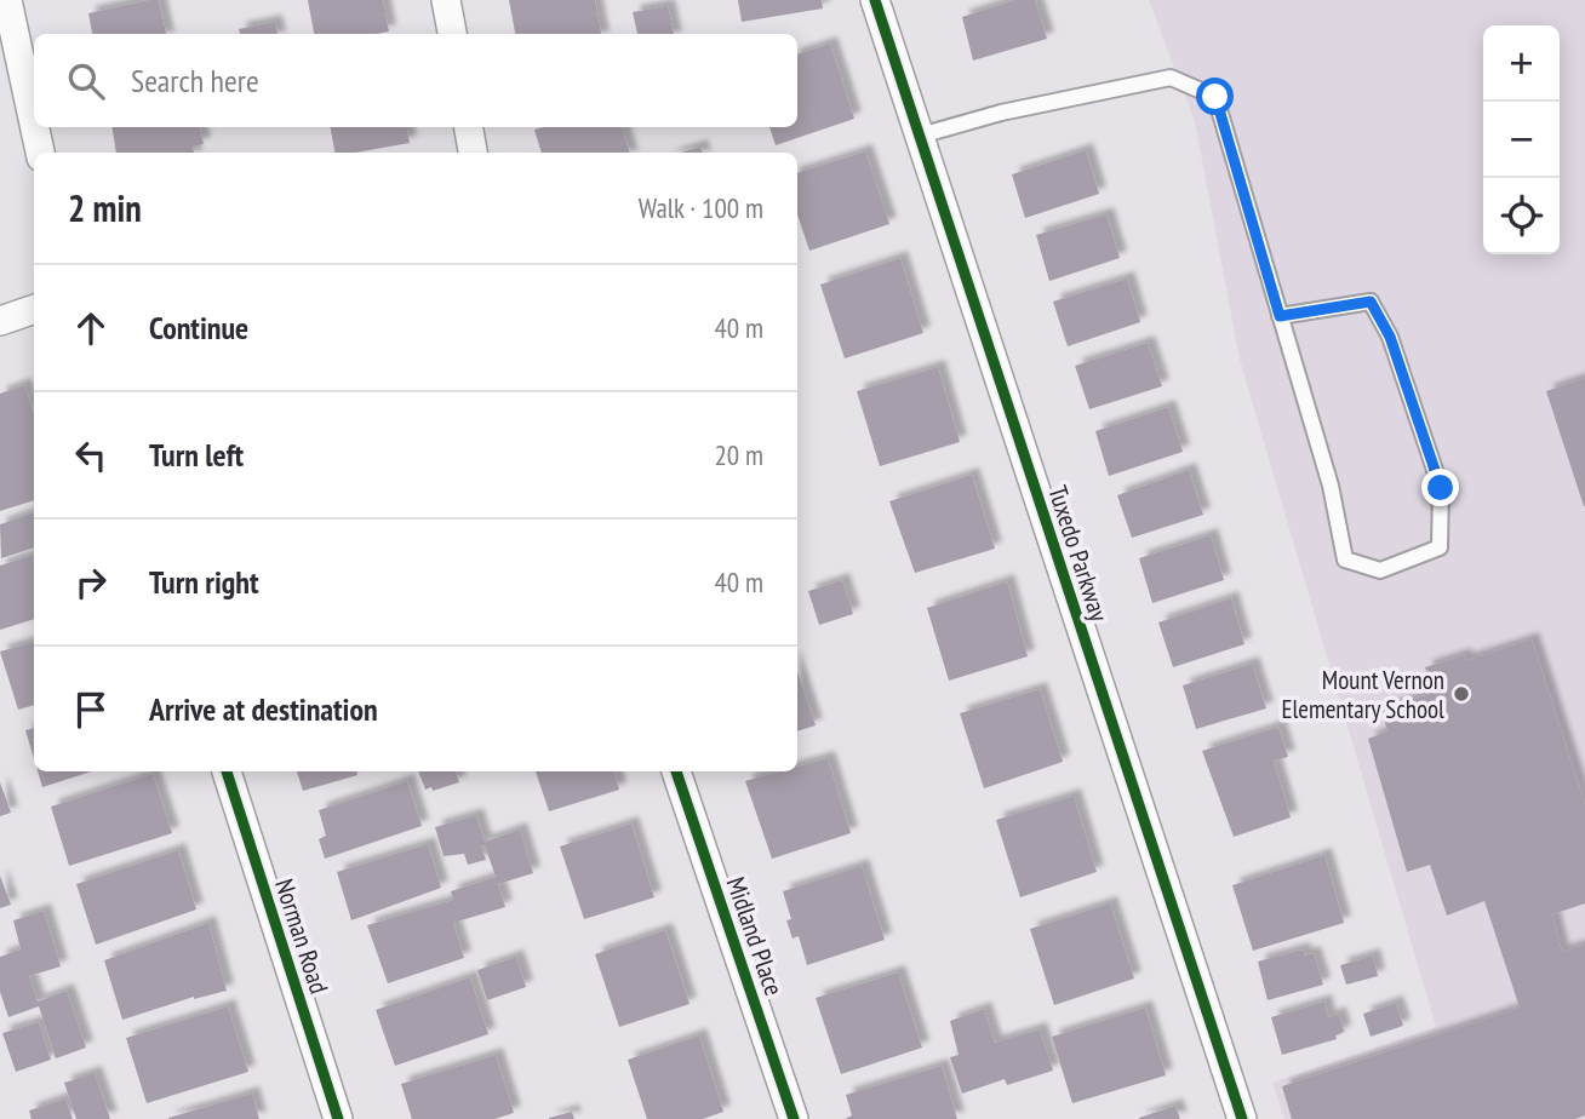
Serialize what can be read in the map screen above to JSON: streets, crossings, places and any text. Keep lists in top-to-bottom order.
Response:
{
  "streets": {
    "street": ["Tuxedo Parkway", "Norman Road", "Midland Place"]
  },
  "places": ["Mount Vernon Elementary School"],
  "page": {
    "map_buttons": ["+", "−"],
    "search": "Search here",
    "heading": ["2 min", "Walk · 100 m"],
    "list": [
      ["Continue", "40 m"],
      ["Turn left", "20 m"],
      ["Turn right", "40 m"],
      "Arrive at destination"
    ]
  }
}
